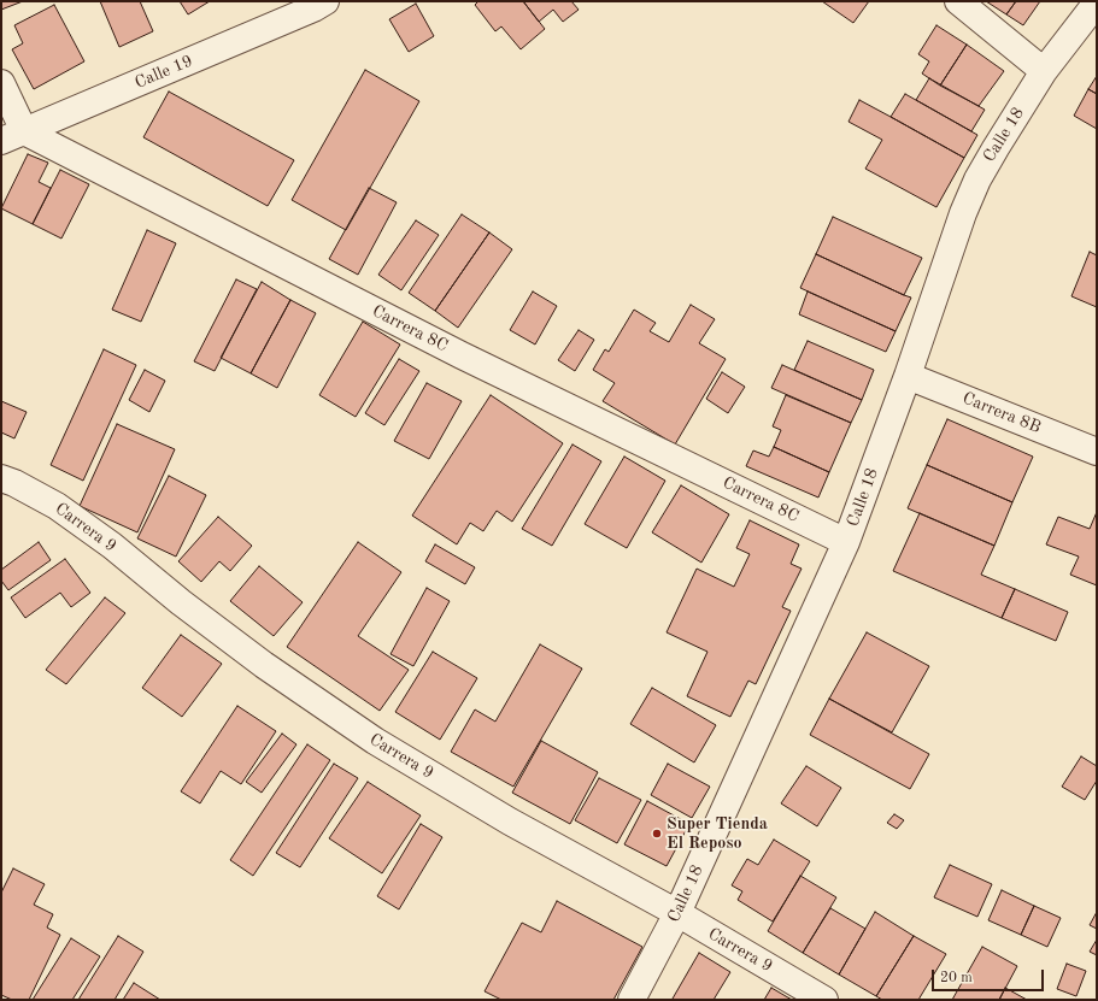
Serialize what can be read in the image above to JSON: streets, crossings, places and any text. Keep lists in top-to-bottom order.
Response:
{
  "streets": {
    "street": [
      "Calle 19",
      "Calle 18",
      "Carrera 8C",
      "Carrera 8B",
      "Carrera 9"
    ]
  },
  "crossings": [
    ["Calle 19", "Carrera 8C"],
    ["Calle 18", "Carrera 8C"],
    ["Calle 18", "Carrera 8B"],
    ["Calle 18", "Carrera 9"]
  ],
  "places": ["Super Tienda El Reposo"],
  "scale_bar": "20 m"
}
